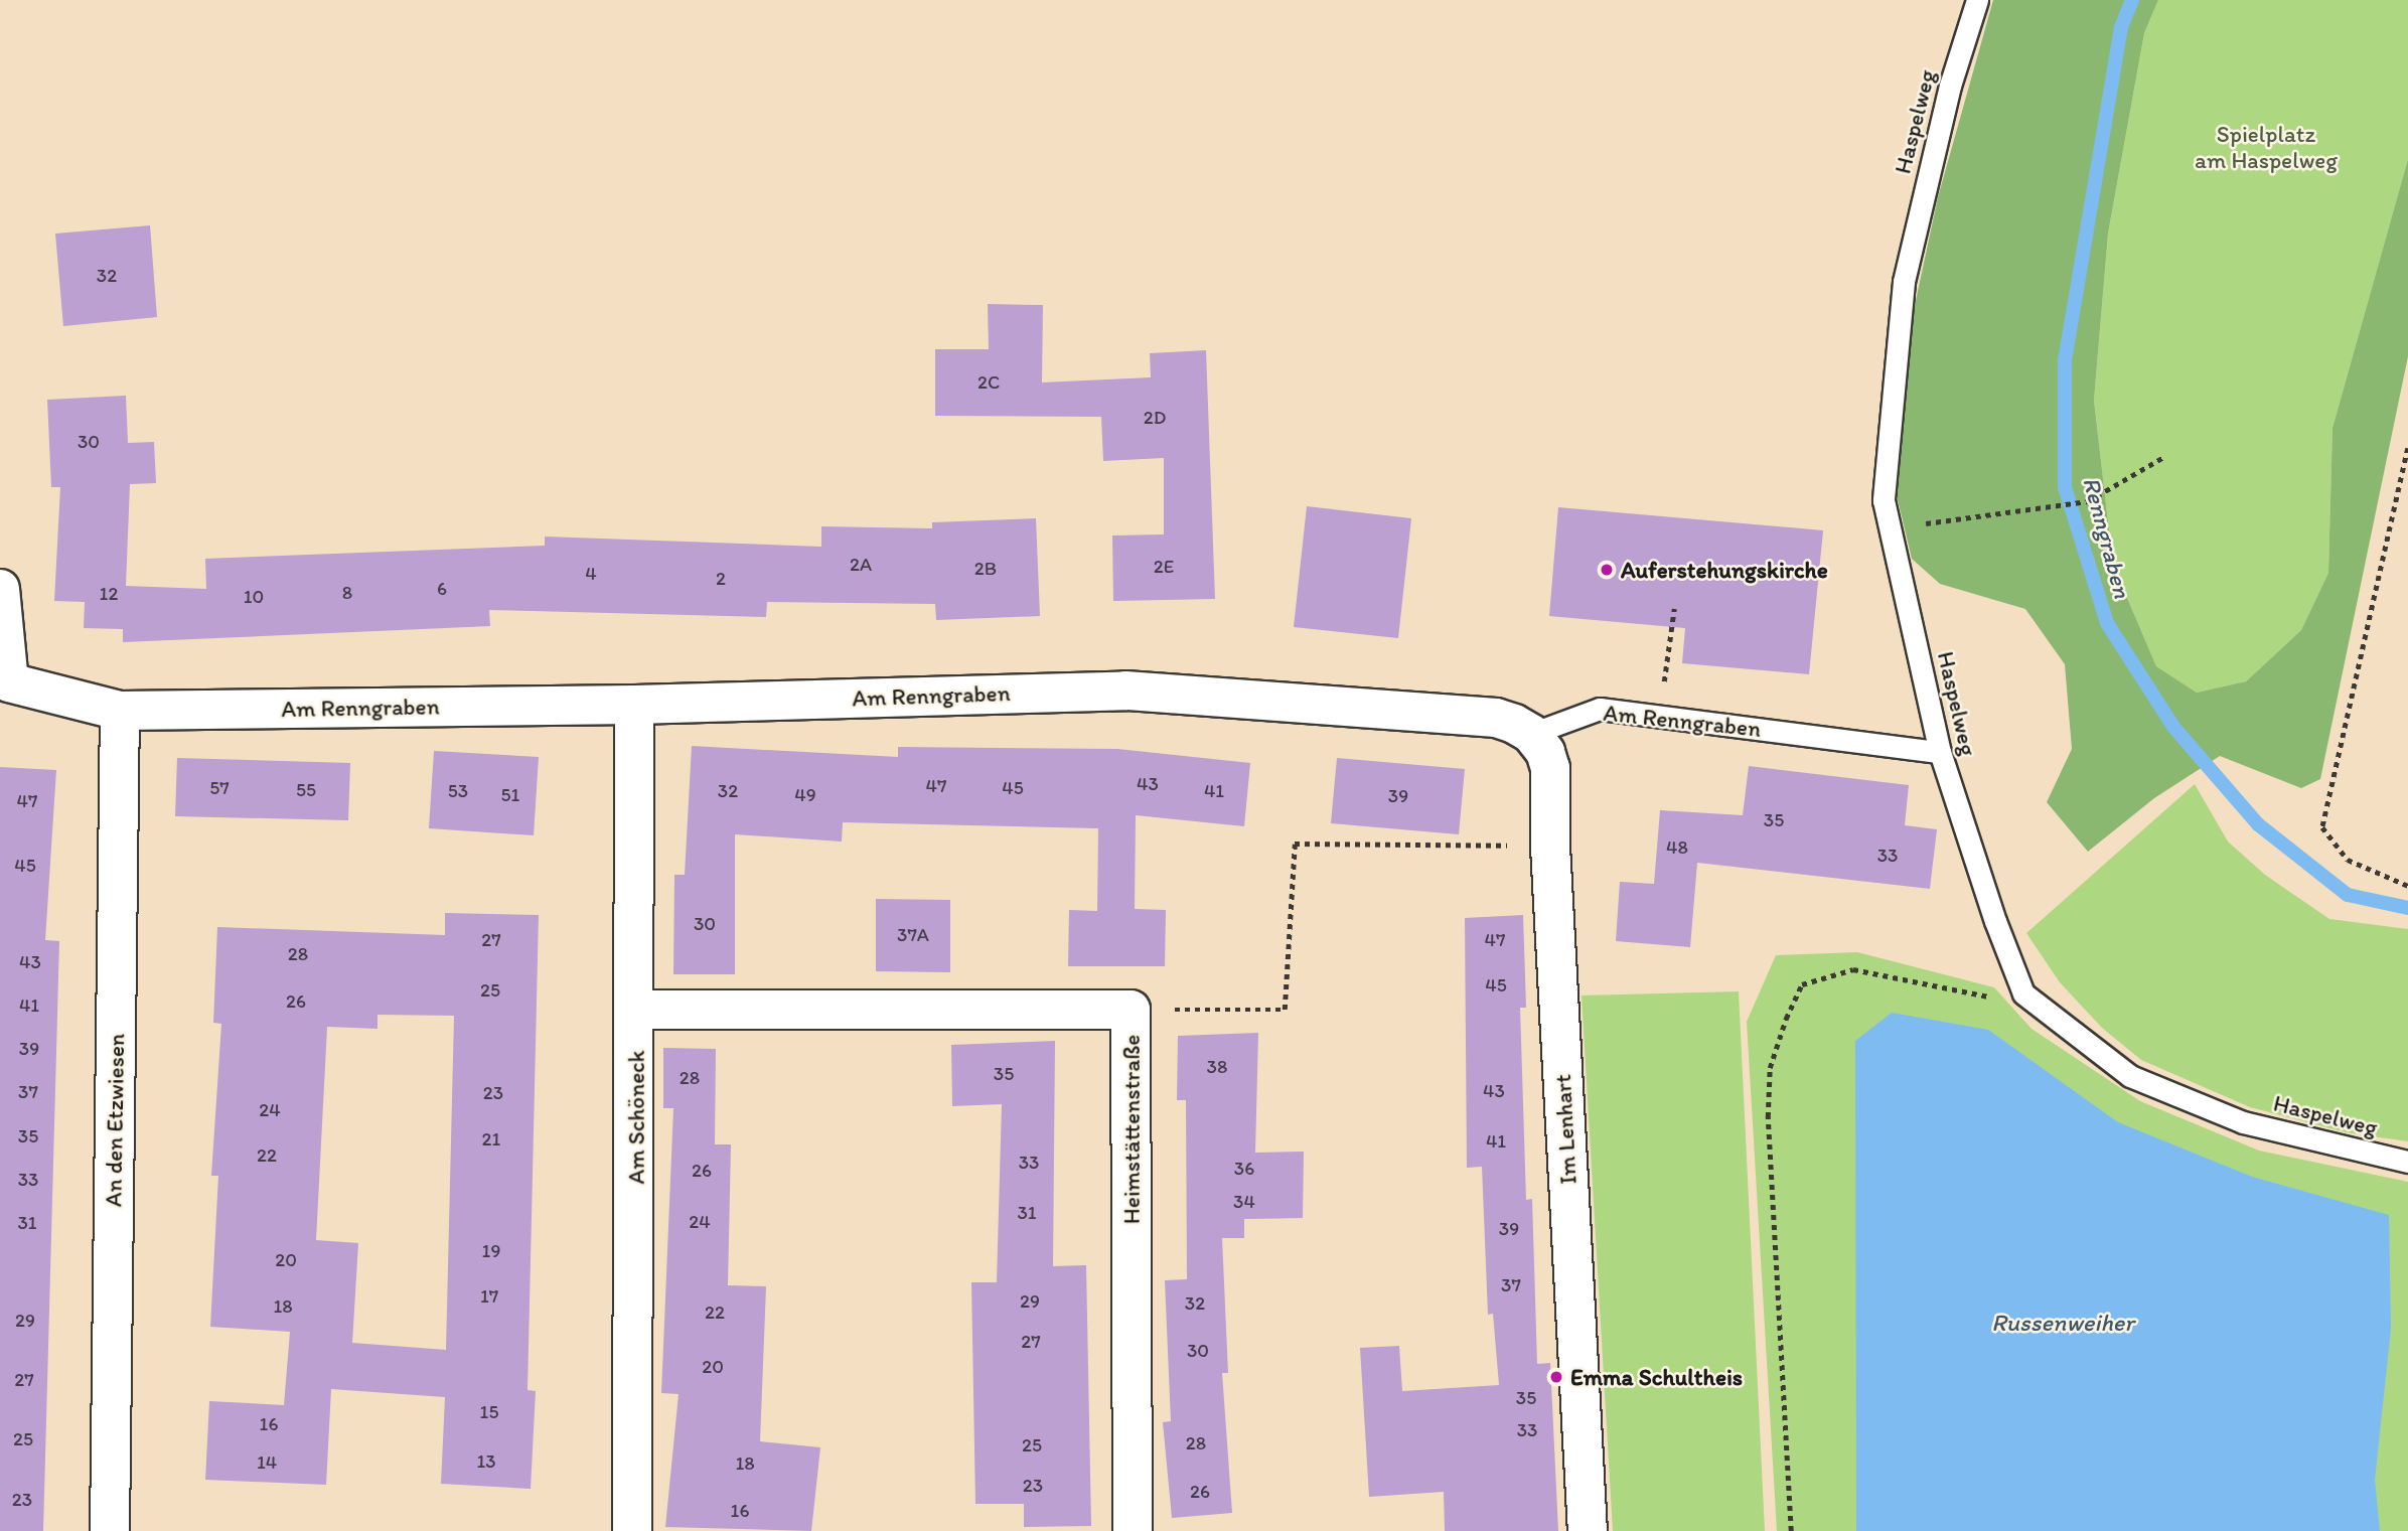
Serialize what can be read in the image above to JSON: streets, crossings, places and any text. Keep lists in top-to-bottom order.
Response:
{
  "streets": {
    "street": [
      "Am Renngraben",
      "Am Schöneck",
      "An den Etzwiesen",
      "Heimstättenstraße",
      "Im Lenhart"
    ],
    "lane": ["Haspelweg"]
  },
  "crossings": [
    ["Haspelweg", "Am Renngraben"],
    ["Am Renngraben", "Am Schöneck"],
    ["Am Renngraben", "An den Etzwiesen"],
    ["Am Renngraben", "Im Lenhart"],
    ["Am Schöneck", "Heimstättenstraße"]
  ],
  "water": ["Renngraben", "Russenweiher"],
  "parks": ["Spielplatz am Haspelweg"],
  "places": ["Auferstehungskirche", "Emma Schultheis"],
  "house_numbers": [
    "32",
    "2C",
    "2D",
    "30",
    "2A",
    "2E",
    "2B",
    "4",
    "2",
    "6",
    "8",
    "12",
    "10",
    "43",
    "47",
    "57",
    "45",
    "55",
    "53",
    "32",
    "41",
    "51",
    "49",
    "39",
    "47",
    "35",
    "48",
    "33",
    "45",
    "30",
    "37A",
    "27",
    "47",
    "28",
    "43",
    "45",
    "25",
    "26",
    "41",
    "39",
    "38",
    "35",
    "28",
    "43",
    "37",
    "23",
    "24",
    "35",
    "21",
    "41",
    "22",
    "33",
    "36",
    "26",
    "33",
    "34",
    "31",
    "24",
    "31",
    "39",
    "19",
    "20",
    "37",
    "17",
    "29",
    "32",
    "18",
    "22",
    "29",
    "27",
    "30",
    "20",
    "27",
    "35",
    "15",
    "16",
    "33",
    "25",
    "28",
    "25",
    "13",
    "14",
    "18",
    "23",
    "26",
    "23",
    "16"
  ]
}
